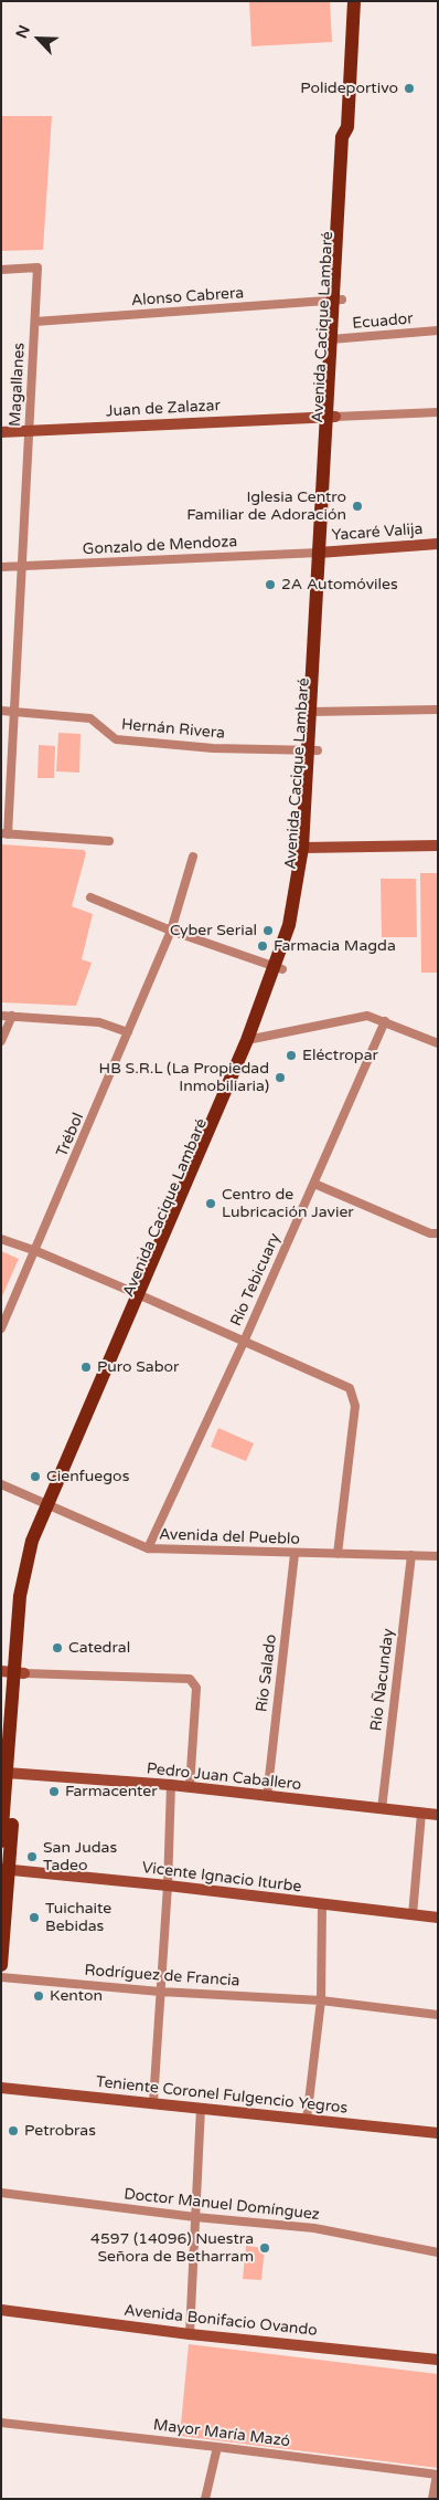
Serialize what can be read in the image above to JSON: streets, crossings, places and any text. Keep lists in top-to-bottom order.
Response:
{
  "streets": {
    "main road": ["Avenida Cacique Lambaré"],
    "street": [
      "Alonso Cabrera",
      "Ecuador",
      "Magallanes",
      "Juan de Zalazar",
      "Yacaré Valija",
      "Gonzalo de Mendoza",
      "Hernán Rivera",
      "Trébol",
      "Río Tebicuary",
      "Avenida del Pueblo",
      "Río Salado",
      "Río Ñacunday",
      "Pedro Juan Caballero",
      "Vicente Ignacio Iturbe",
      "Rodríguez de Francia",
      "Teniente Coronel Fulgencio Yegros",
      "Doctor Manuel Domínguez",
      "Avenida Bonifacio Ovando",
      "Mayor María Mazó"
    ]
  },
  "crossings": [
    ["Alonso Cabrera", "Avenida Cacique Lambaré"],
    ["Alonso Cabrera", "Magallanes"],
    ["Ecuador", "Avenida Cacique Lambaré"],
    ["Avenida Cacique Lambaré", "Juan de Zalazar"],
    ["Avenida Cacique Lambaré", "Yacaré Valija"],
    ["Avenida Cacique Lambaré", "Gonzalo de Mendoza"],
    ["Avenida Cacique Lambaré", "Hernán Rivera"],
    ["Avenida Cacique Lambaré", "Avenida del Pueblo"],
    ["Avenida Cacique Lambaré", "Pedro Juan Caballero"],
    ["Avenida Cacique Lambaré", "Vicente Ignacio Iturbe"],
    ["Magallanes", "Juan de Zalazar"],
    ["Magallanes", "Gonzalo de Mendoza"],
    ["Magallanes", "Hernán Rivera"],
    ["Yacaré Valija", "Gonzalo de Mendoza"],
    ["Río Tebicuary", "Avenida del Pueblo"],
    ["Avenida del Pueblo", "Río Salado"],
    ["Avenida del Pueblo", "Río Ñacunday"],
    ["Río Salado", "Pedro Juan Caballero"],
    ["Río Ñacunday", "Pedro Juan Caballero"]
  ],
  "places": [
    "Polideportivo",
    "Iglesia Centro Familiar de Adoración",
    "2A Automóviles",
    "Cyber Serial",
    "Farmacia Magda",
    "Eléctropar",
    "HB S.R.L (La Propiedad Inmobiliaria)",
    "Centro de Lubricación Javier",
    "Puro Sabor",
    "Cienfuegos",
    "Catedral",
    "Farmacenter",
    "San Judas Tadeo",
    "Tuichaite Bebidas",
    "Kenton",
    "Petrobras",
    "4597 (14096) Nuestra Señora de Betharram"
  ],
  "north": "top left"
}
